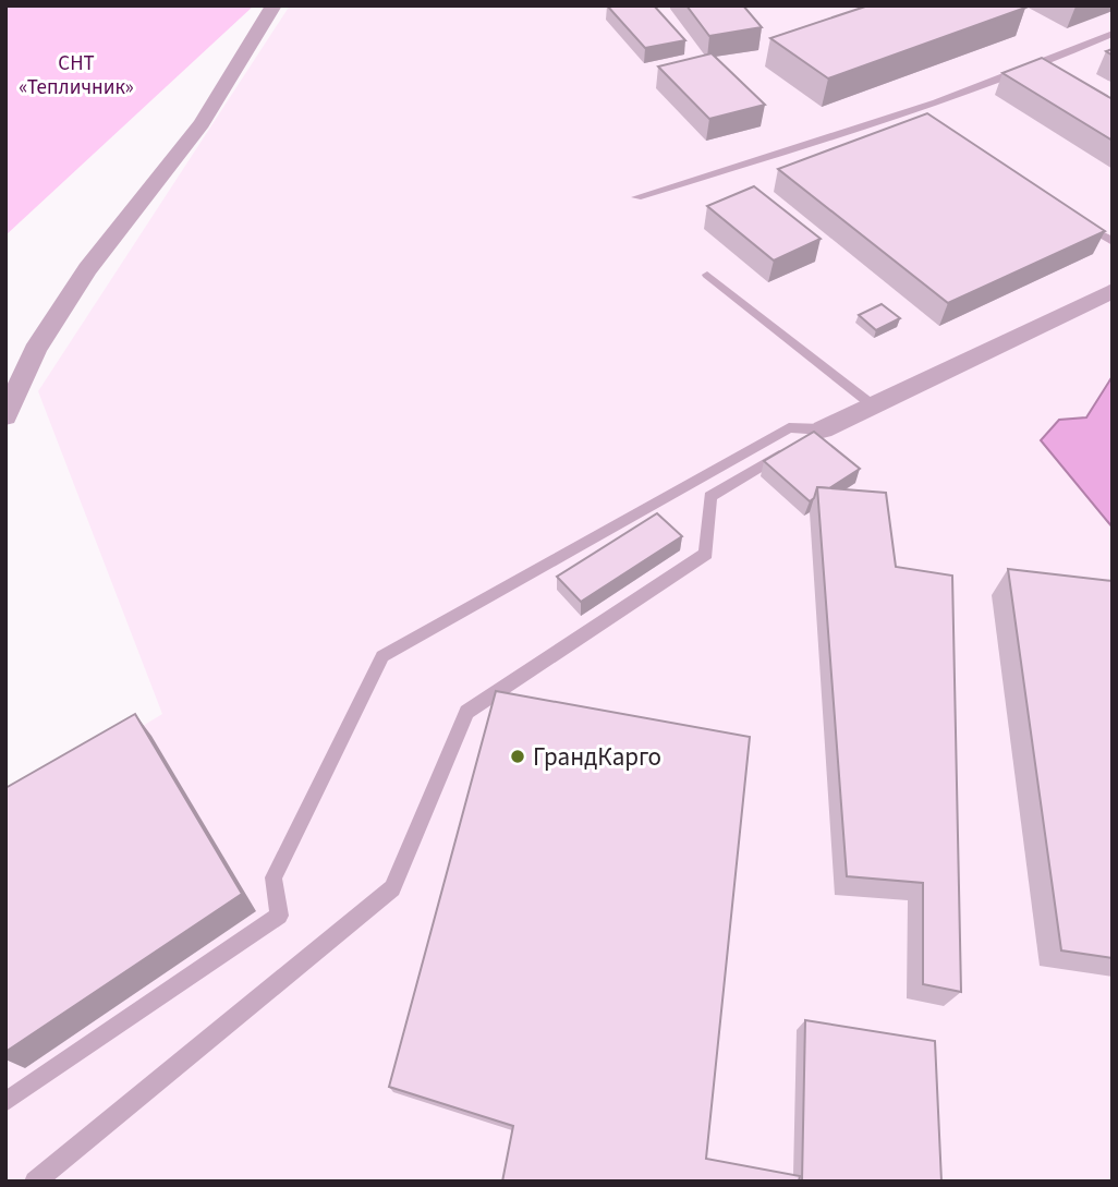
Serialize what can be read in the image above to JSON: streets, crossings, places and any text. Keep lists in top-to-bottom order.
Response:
{
  "parks": ["СНТ «Тепличник»"],
  "places": ["ГрандКарго"]
}
